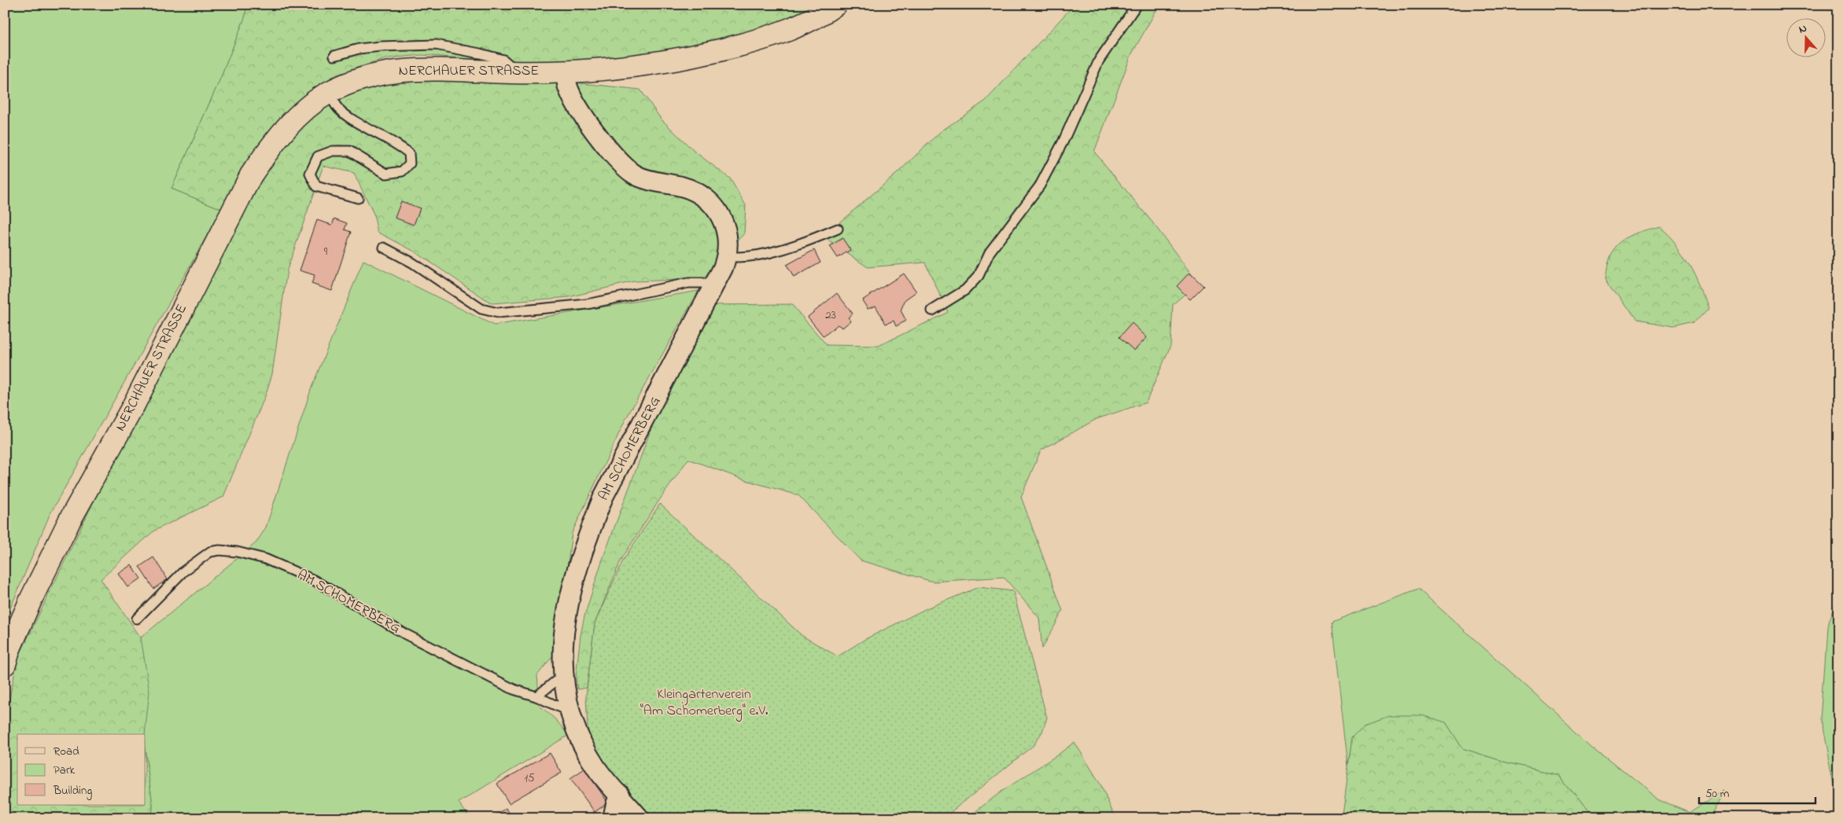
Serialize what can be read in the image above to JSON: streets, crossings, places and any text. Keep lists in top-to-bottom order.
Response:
{
  "streets": {
    "main road": ["NERCHAUER STRASSE"],
    "street": ["AM SCHOMERBERG"]
  },
  "crossings": [
    ["NERCHAUER STRASSE", "AM SCHOMERBERG"]
  ],
  "parks": ["Kleingartenverein \"Am Schomerberg\" e.V."],
  "house_numbers": ["9", "23", "15"],
  "legend": ["Road", "Park", "Building"],
  "scale_bar": "50 m",
  "north": "top"
}
